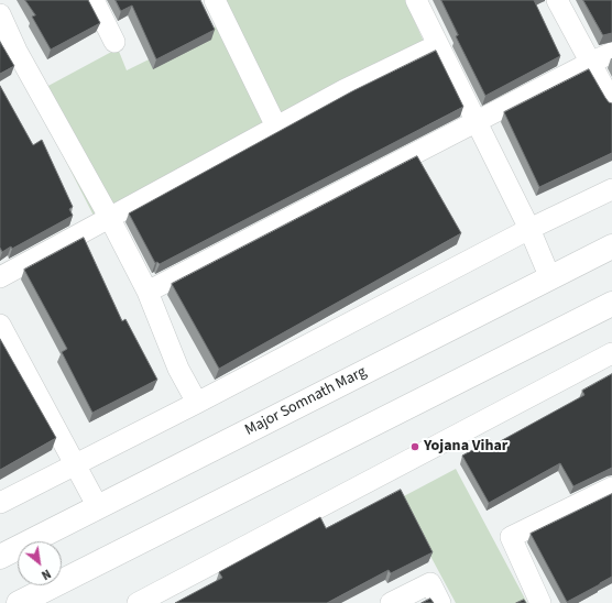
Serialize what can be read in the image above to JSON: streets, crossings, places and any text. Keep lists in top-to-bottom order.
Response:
{
  "streets": {
    "main road": ["Major Somnath Marg"]
  },
  "places": ["Yojana Vihar"],
  "north": "bottom right"
}
